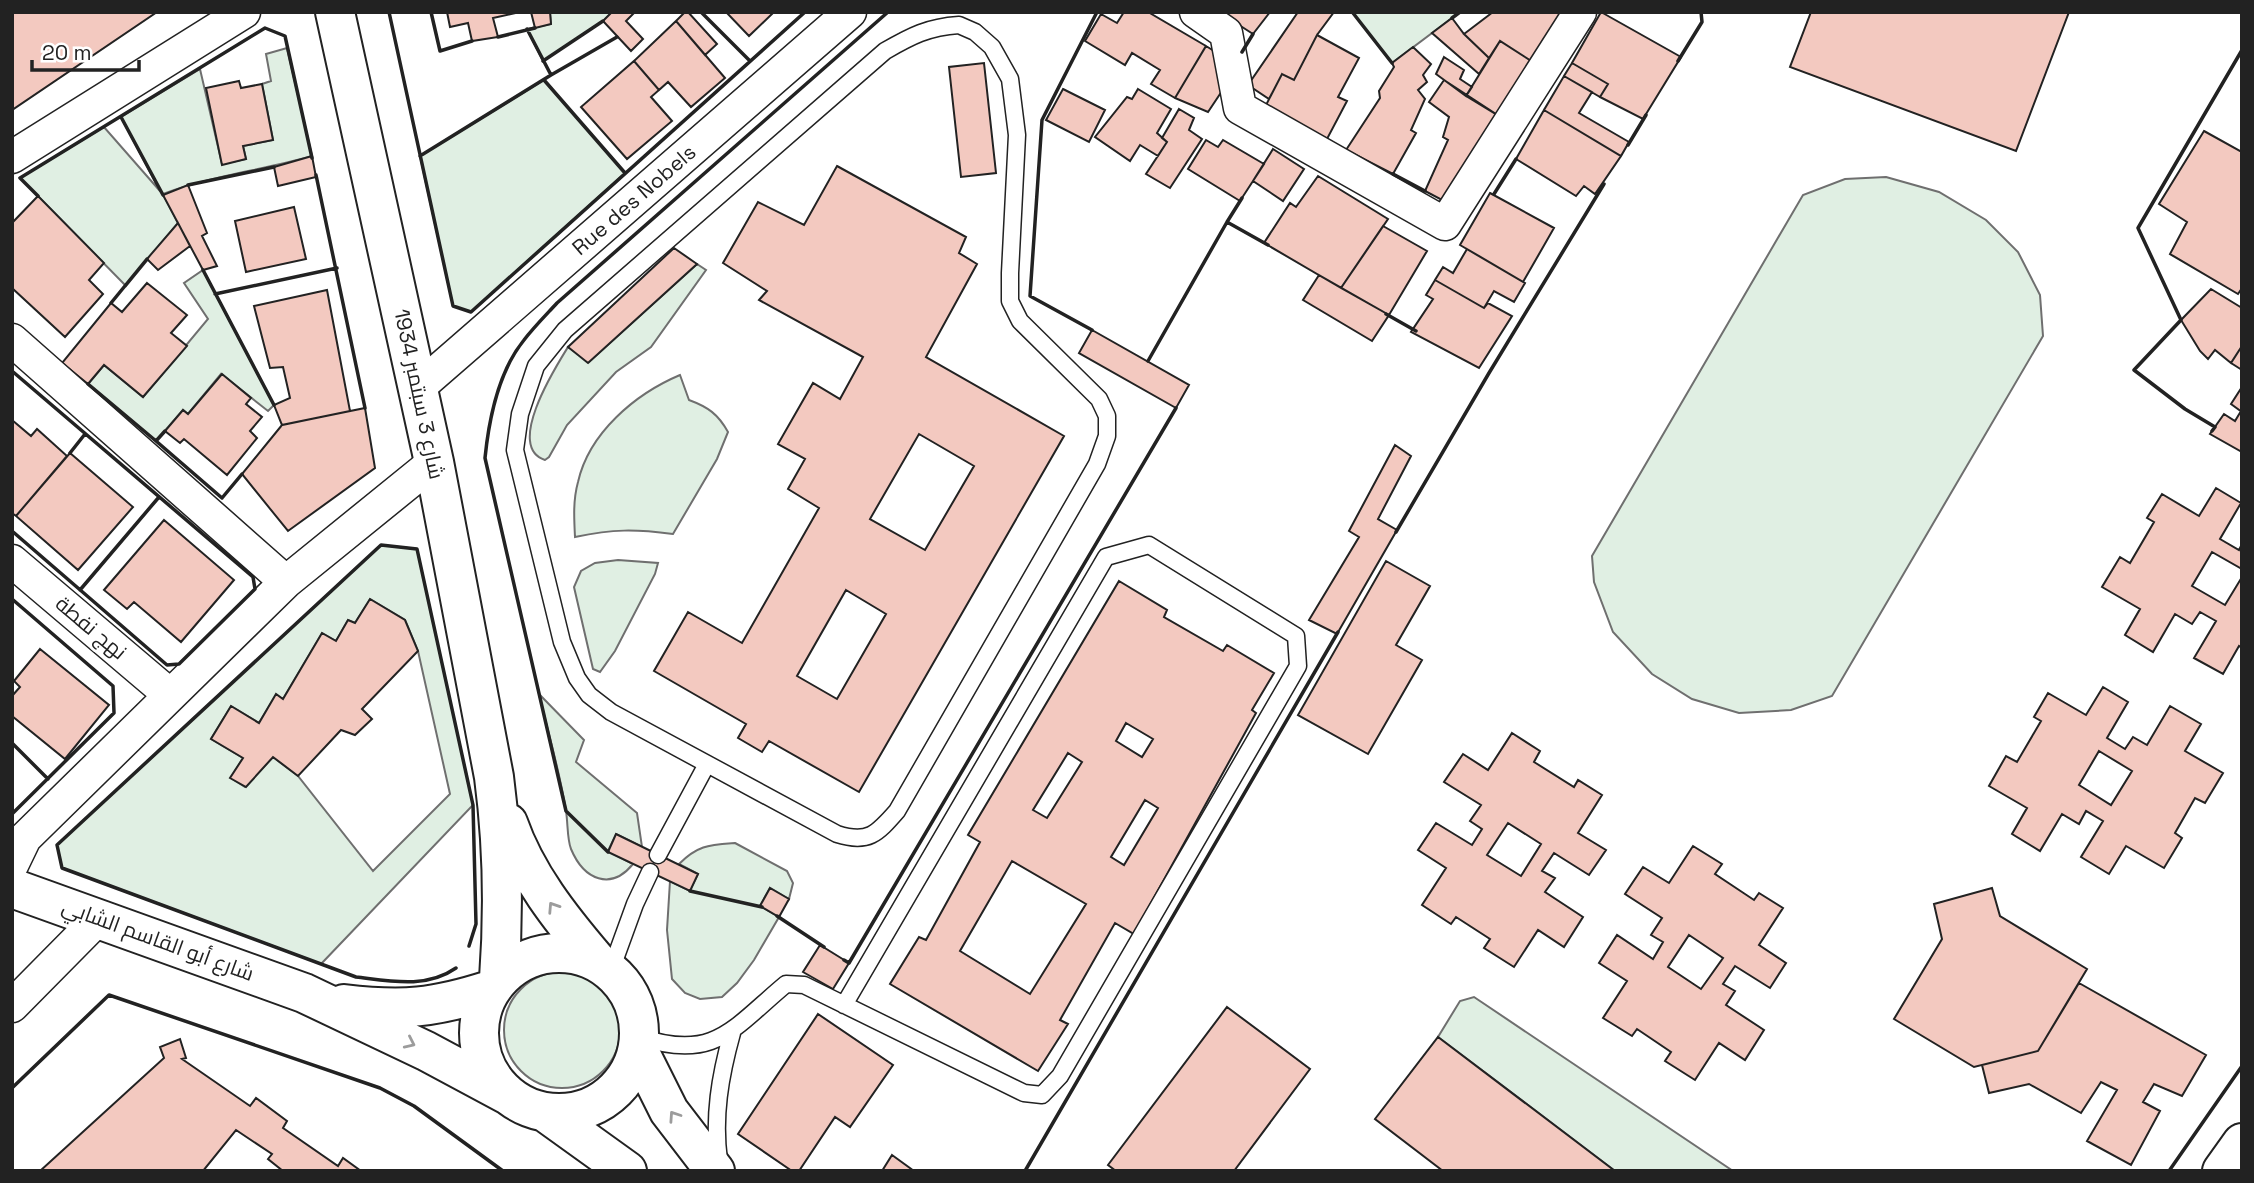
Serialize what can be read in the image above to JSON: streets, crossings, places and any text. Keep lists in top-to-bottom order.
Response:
{
  "streets": {
    "main road": ["شارع 3 سبتمبر 1934", "شارع أبو القاسم الشابي"],
    "street": ["Rue des Nobels", "نهج نفطة"]
  },
  "crossings": [
    ["Rue des Nobels", "شارع 3 سبتمبر 1934"],
    ["شارع 3 سبتمبر 1934", "شارع أبو القاسم الشابي"]
  ],
  "scale_bar": "20 m"
}
